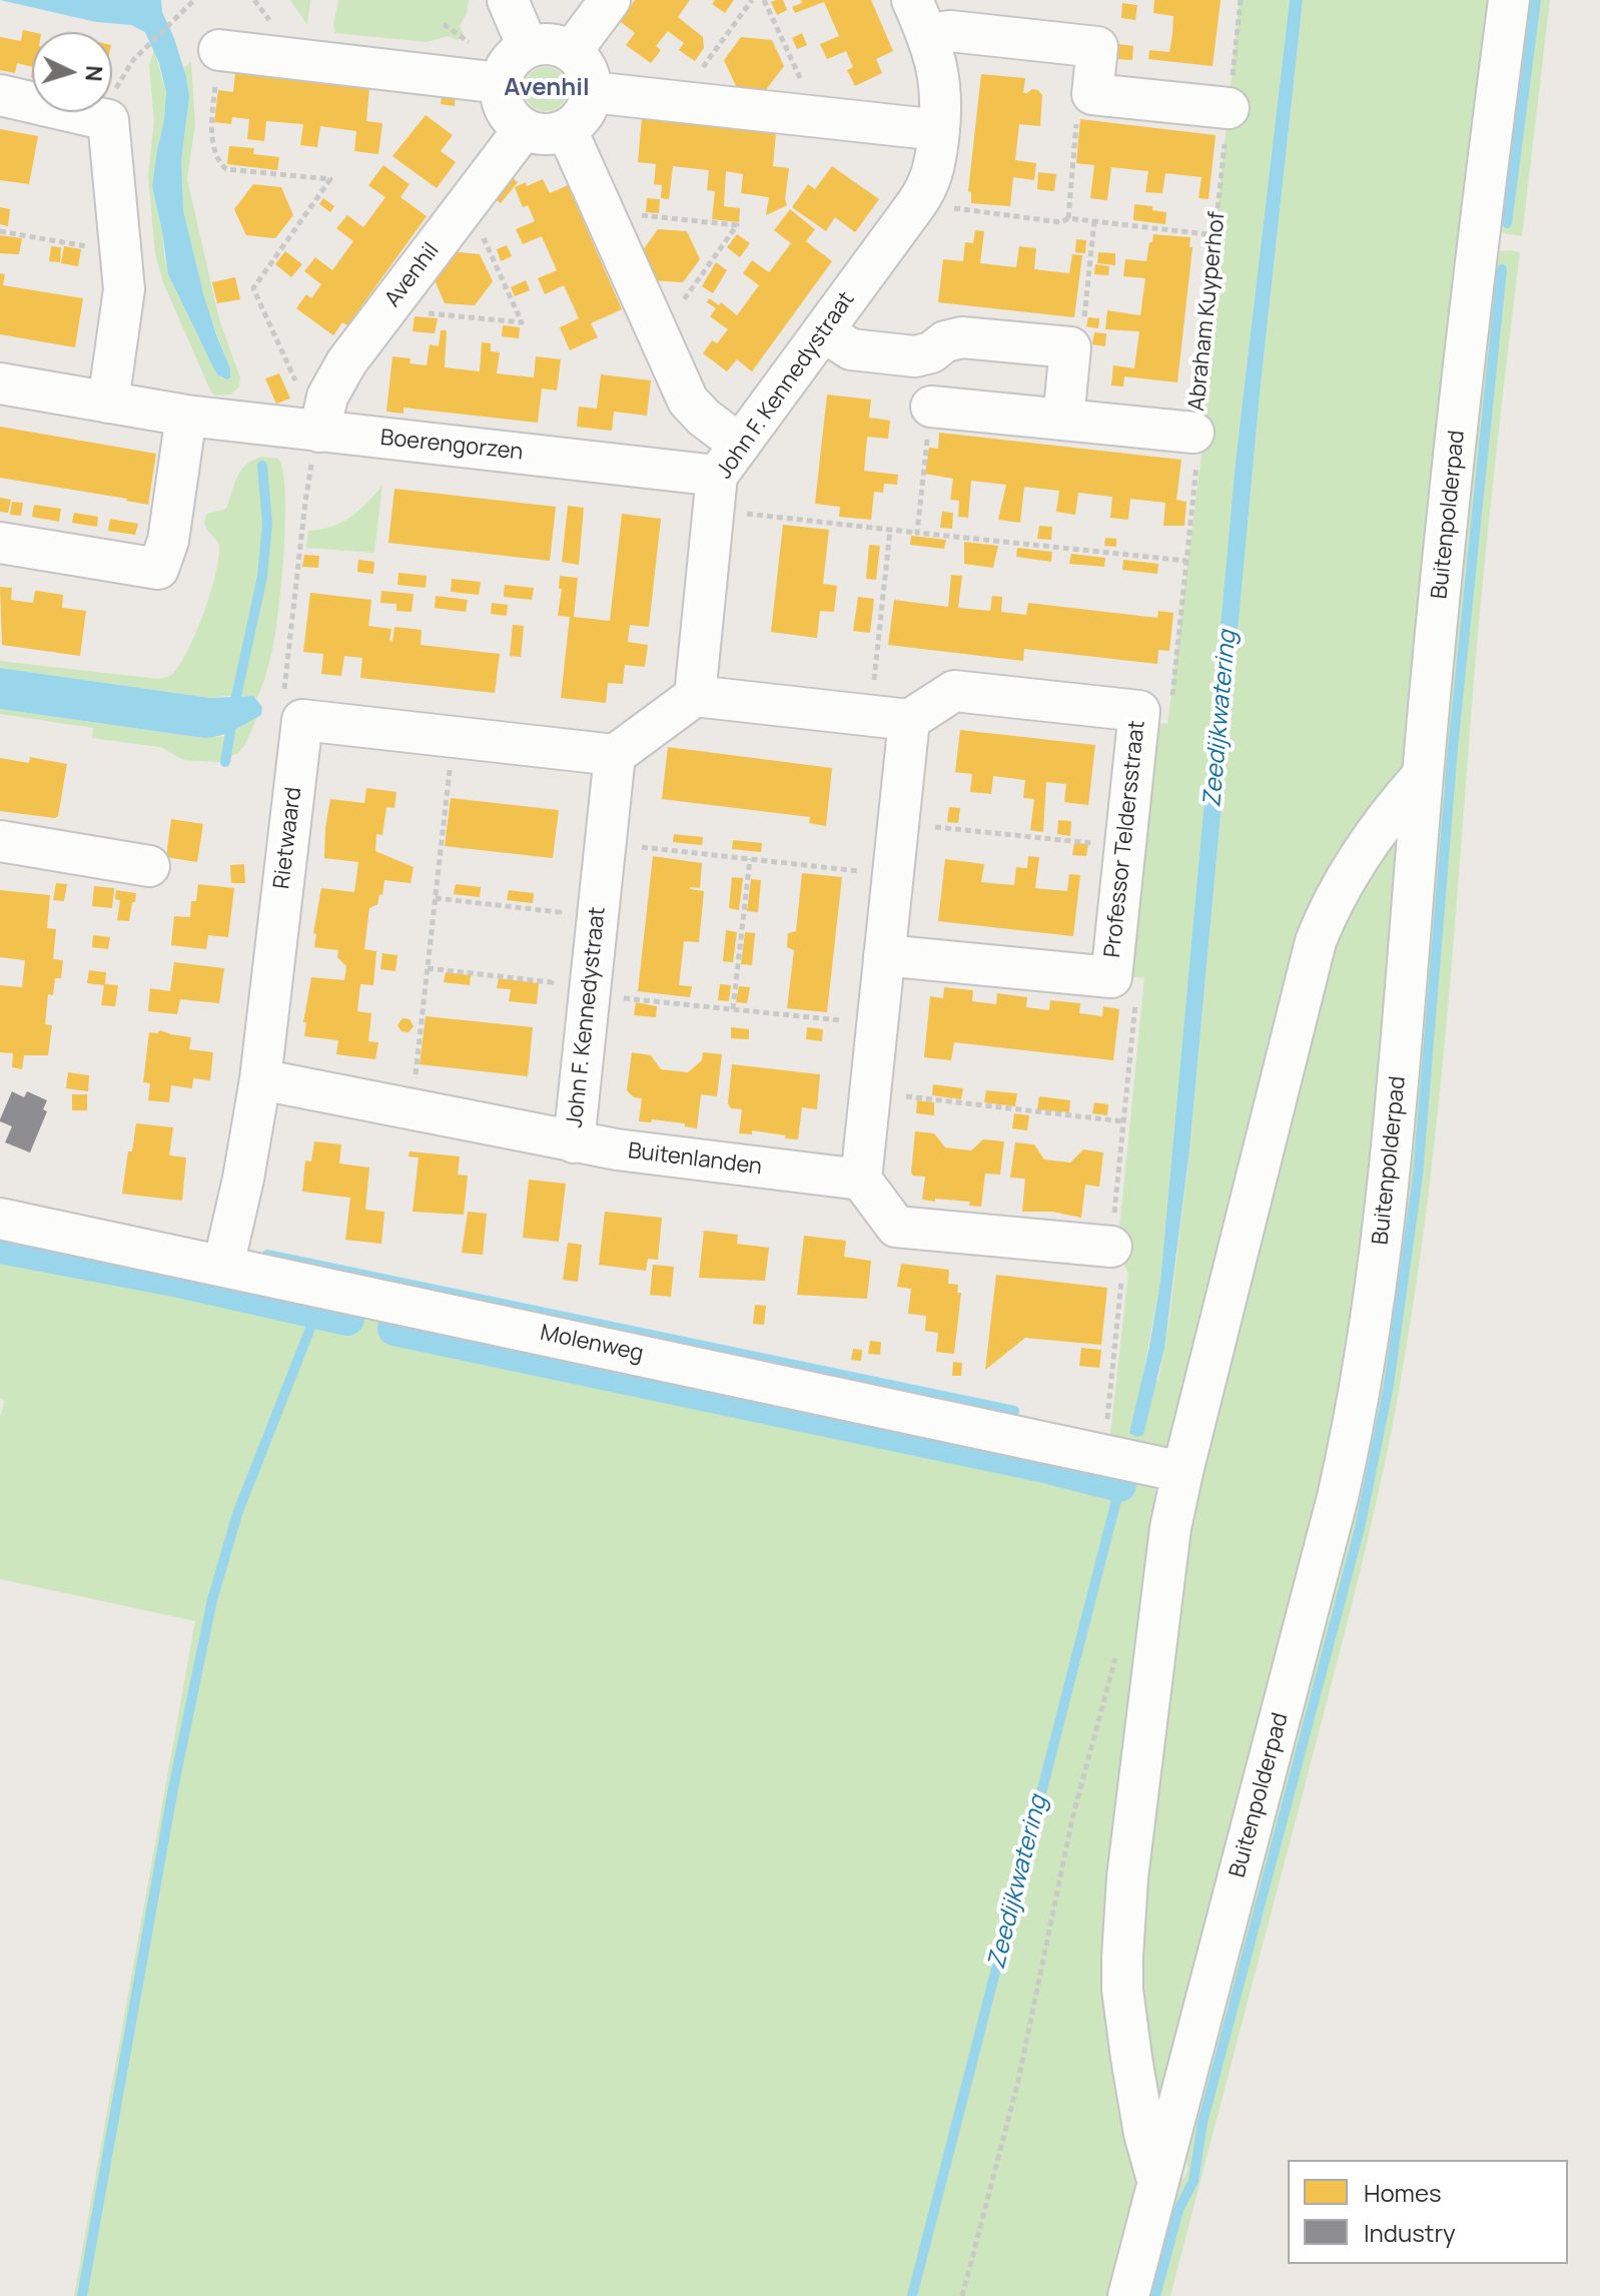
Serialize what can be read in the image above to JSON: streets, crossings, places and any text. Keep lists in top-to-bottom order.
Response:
{
  "streets": {
    "street": [
      "Avenhil",
      "Abraham Kuyperhof",
      "John F. Kennedystraat",
      "Boerengorzen",
      "Buitenpolderpad",
      "Rietwaard",
      "Professor Teldersstraat",
      "Buitenlanden",
      "Molenweg"
    ]
  },
  "crossings": [
    ["Avenhil", "Boerengorzen"],
    ["John F. Kennedystraat", "Boerengorzen"],
    ["John F. Kennedystraat", "Buitenlanden"],
    ["Rietwaard", "Buitenlanden"],
    ["Rietwaard", "Molenweg"]
  ],
  "districts": ["Avenhil"],
  "water": ["Zeedijkwatering"],
  "legend": ["Homes", "Industry"],
  "north": "right"
}
